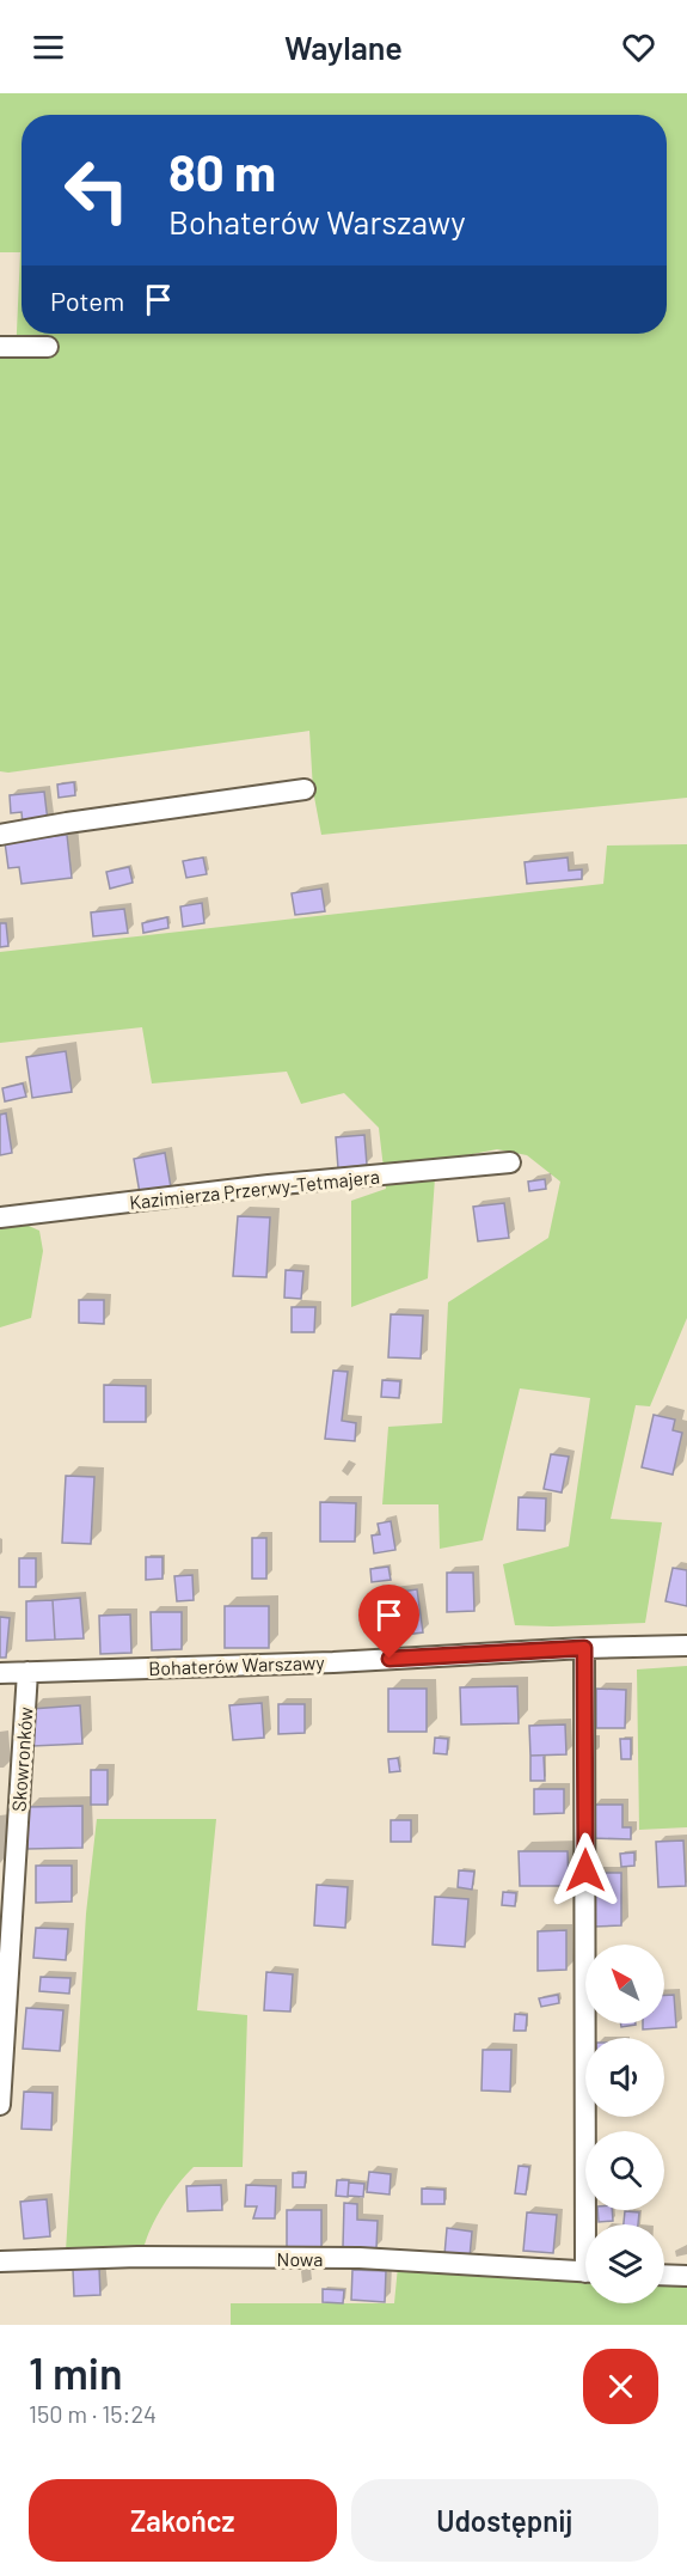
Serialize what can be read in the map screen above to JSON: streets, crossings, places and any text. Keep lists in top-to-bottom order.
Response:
{
  "streets": {
    "street": [
      "Kazimierza Przerwy-Tetmajera",
      "Bohaterów Warszawy",
      "Skowronków",
      "Nowa"
    ]
  },
  "crossings": [
    ["Bohaterów Warszawy", "Skowronków"]
  ],
  "north": "top left",
  "page": {
    "header": "Waylane",
    "turn": ["80 m", "Bohaterów Warszawy"],
    "then": "Potem",
    "heading": ["1 min", "150 m · 15:24"],
    "buttons": ["Zakończ", "Udostępnij"]
  }
}
